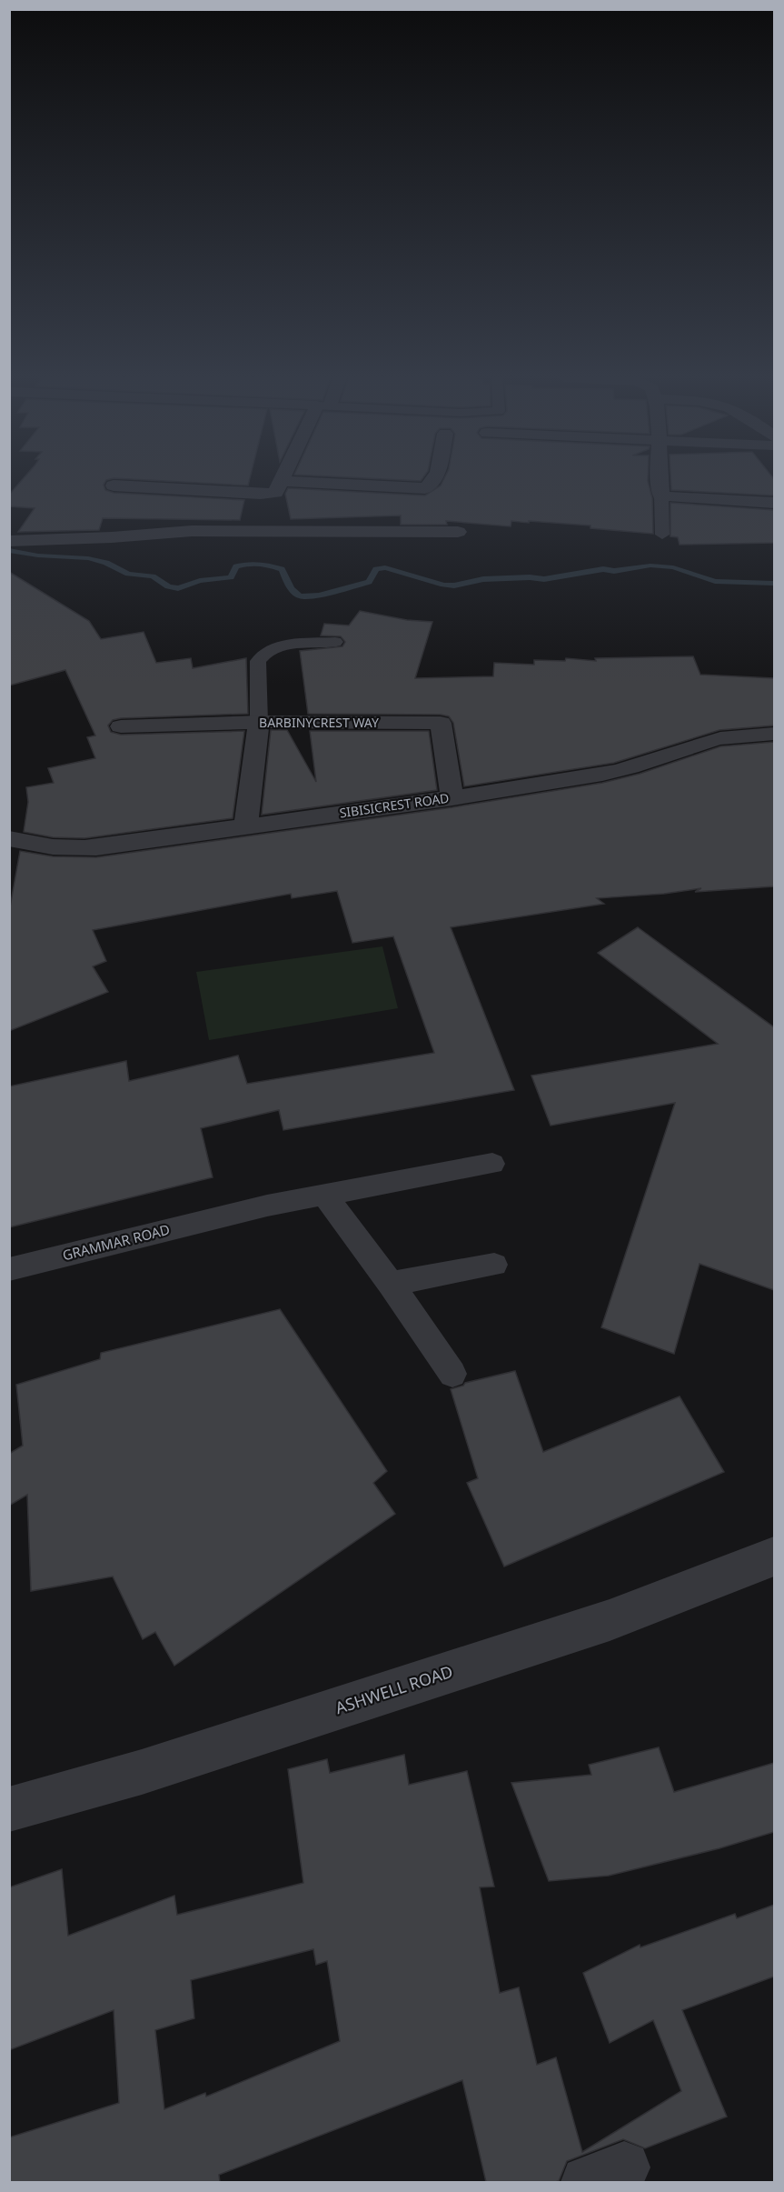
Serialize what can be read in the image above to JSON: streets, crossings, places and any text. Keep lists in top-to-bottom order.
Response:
{
  "streets": {
    "street": ["BARBINYCREST WAY", "SIBISICREST ROAD", "ASHWELL ROAD"],
    "lane": ["GRAMMAR ROAD"]
  },
  "crossings": [
    ["BARBINYCREST WAY", "SIBISICREST ROAD"]
  ]
}
